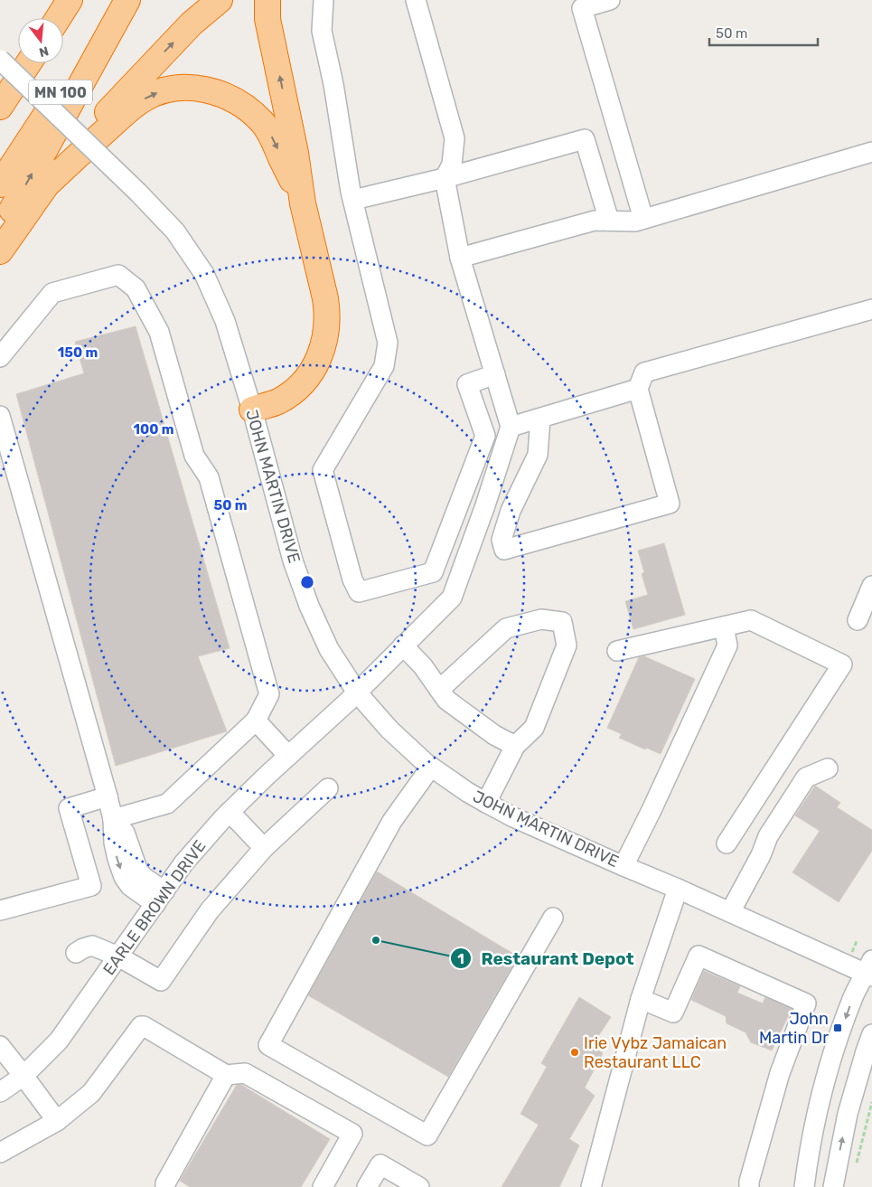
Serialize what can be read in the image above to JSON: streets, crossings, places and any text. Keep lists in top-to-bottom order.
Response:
{
  "streets": {
    "highway": ["MN 100"],
    "street": ["JOHN MARTIN DRIVE", "EARLE BROWN DRIVE"]
  },
  "crossings": [
    ["JOHN MARTIN DRIVE", "EARLE BROWN DRIVE"]
  ],
  "places": {
    "other": ["Restaurant Depot", "Irie Vybz Jamaican Restaurant LLC"],
    "transit": ["John Martin Dr"]
  },
  "scale_bar": "50 m",
  "north": "bottom",
  "rings": ["150 m", "100 m", "50 m"]
}
